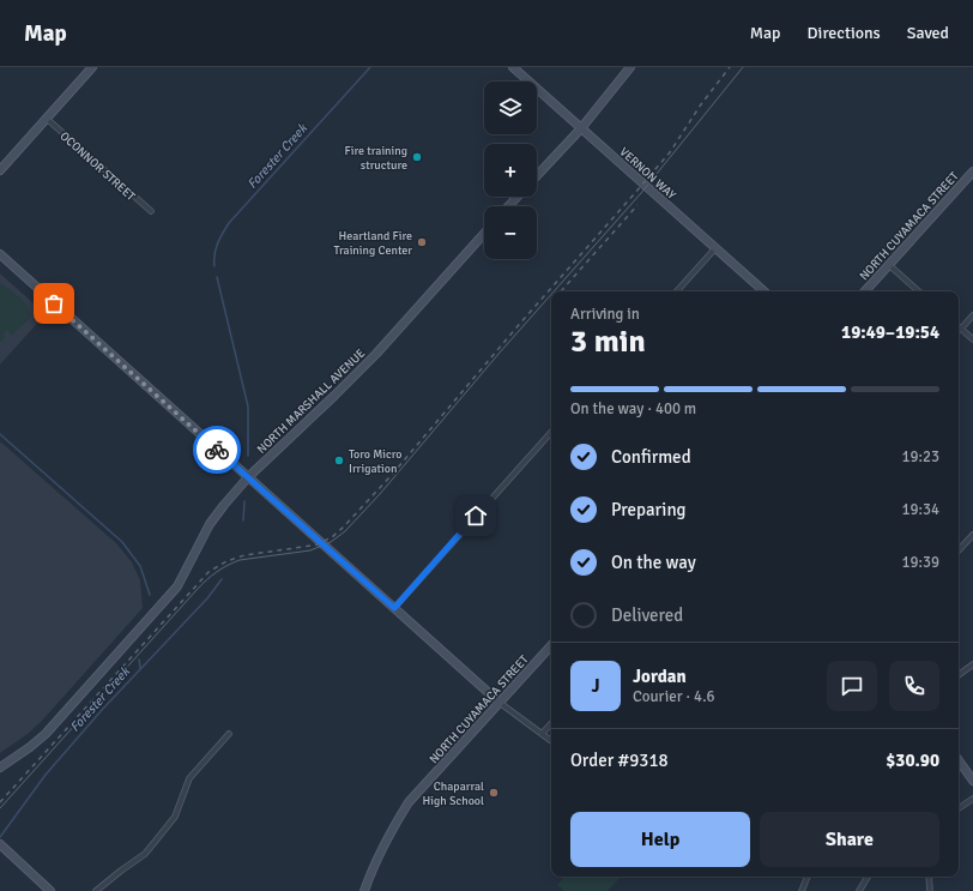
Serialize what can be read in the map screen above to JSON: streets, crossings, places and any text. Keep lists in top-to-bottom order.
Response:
{
  "streets": {
    "main road": ["VERNON WAY", "NORTH CUYAMACA STREET", "NORTH MARSHALL AVENUE"],
    "street": ["OCONNOR STREET"]
  },
  "water": ["Forester Creek"],
  "places": [
    "Fire training structure",
    "Heartland Fire Training Center",
    "Toro Micro Irrigation",
    "Chaparral High School"
  ],
  "page": {
    "header": "Map",
    "nav": ["Map", "Directions", "Saved"],
    "map_buttons": ["+", "−"],
    "heading": ["3 min", "Arriving in", "19:49–19:54"],
    "panel": [
      "Jordan",
      "Courier · 4.6",
      "Order #9318",
      "$30.90"
    ],
    "bar": "On the way · 400 m",
    "list": [
      ["Confirmed", "19:23"],
      ["Preparing", "19:34"],
      ["On the way", "19:39"],
      "Delivered"
    ],
    "round": "J",
    "buttons": ["Help", "Share"]
  }
}
